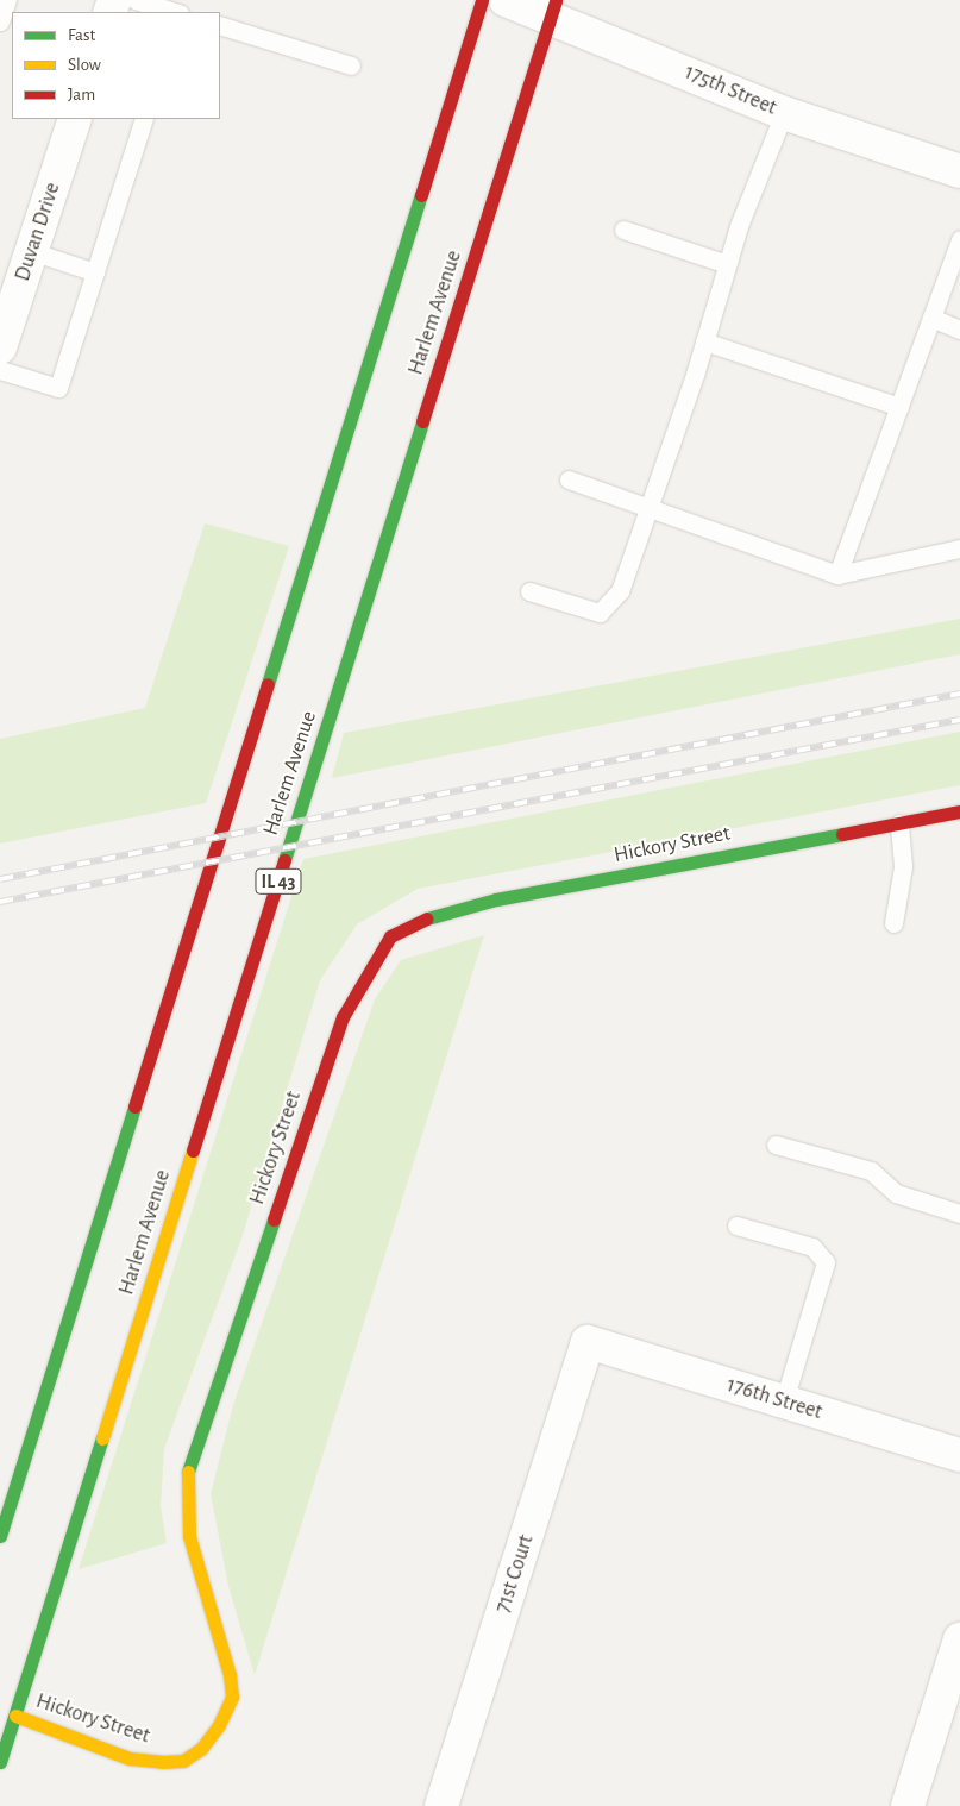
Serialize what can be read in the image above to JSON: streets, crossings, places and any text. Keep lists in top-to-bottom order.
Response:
{
  "streets": {
    "main road": ["Harlem Avenue", "Hickory Street", "IL 43"],
    "street": [
      "175th Street",
      "Duvan Drive",
      "176th Street",
      "71st Court"
    ]
  },
  "crossings": [
    ["175th Street", "Harlem Avenue"],
    ["Harlem Avenue", "Hickory Street"],
    ["176th Street", "71st Court"]
  ],
  "legend": ["Fast", "Slow", "Jam"]
}
